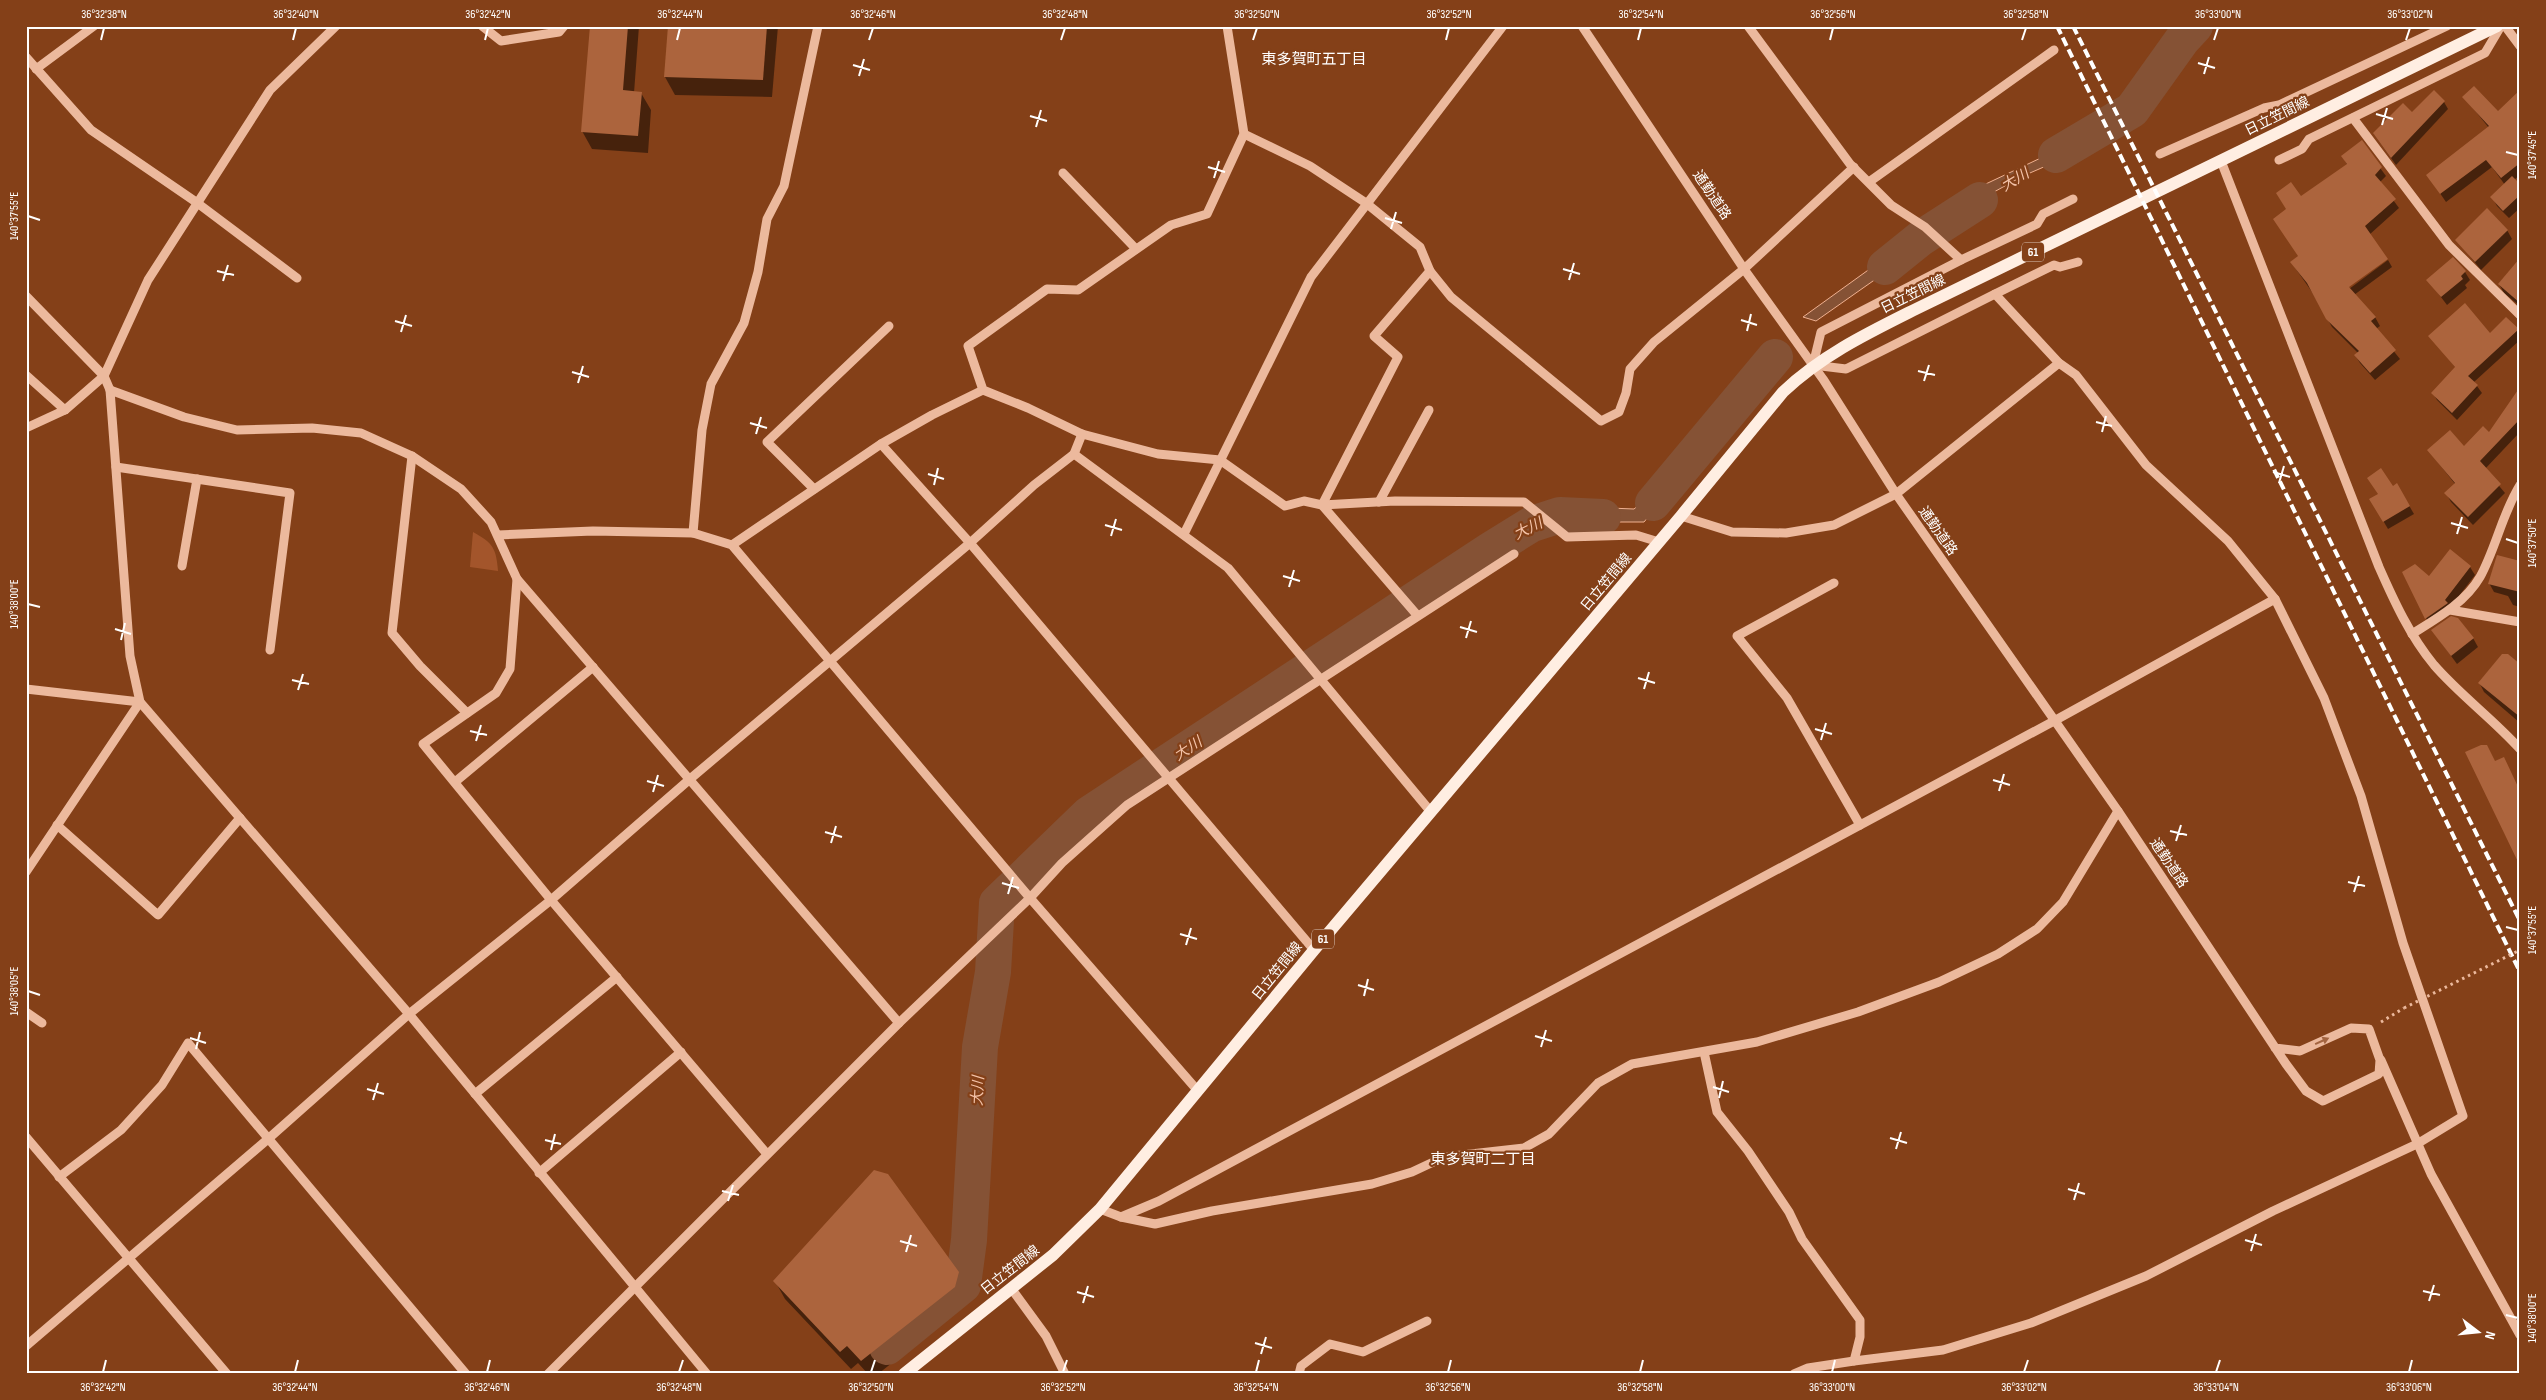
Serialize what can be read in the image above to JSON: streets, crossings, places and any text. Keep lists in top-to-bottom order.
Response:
{
  "streets": {
    "main road": ["日立笠間線", "61"],
    "street": ["通勤道路"]
  },
  "crossings": [
    ["日立笠間線", "通勤道路"]
  ],
  "districts": ["東多賀町五丁目", "東多賀町二丁目"],
  "water": ["大川"],
  "north": "right",
  "coordinates": [
    "36°32'38\"N",
    "36°32'40\"N",
    "36°32'42\"N",
    "36°32'44\"N",
    "36°32'46\"N",
    "36°32'48\"N",
    "36°32'50\"N",
    "36°32'52\"N",
    "36°32'54\"N",
    "36°32'56\"N",
    "36°32'58\"N",
    "36°33'00\"N",
    "36°33'02\"N",
    "140°37'45\"E",
    "140°37'55\"E",
    "140°37'50\"E",
    "140°38'00\"E",
    "140°38'05\"E",
    "36°33'04\"N",
    "36°33'06\"N"
  ]
}
